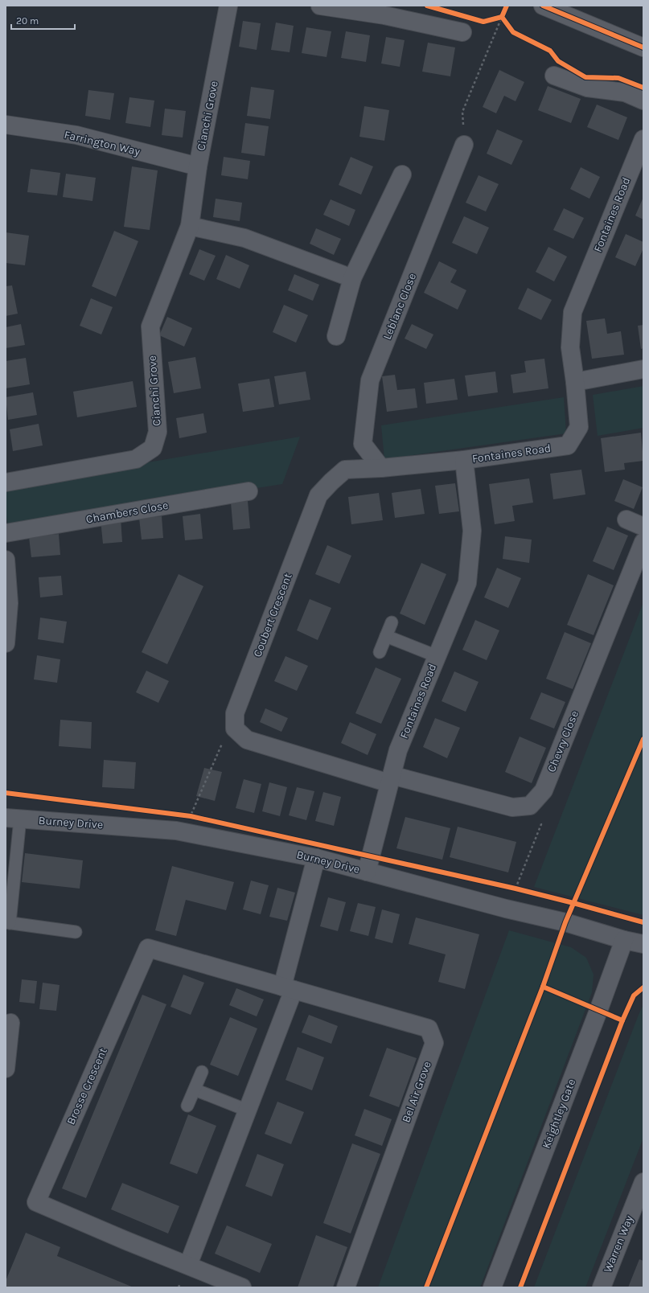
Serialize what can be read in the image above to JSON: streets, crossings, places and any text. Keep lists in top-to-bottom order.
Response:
{
  "streets": {
    "street": [
      "Cianchi Grove",
      "Farrington Way",
      "Fontaines Road",
      "Leblanc Close",
      "Chambers Close",
      "Coubert Crescent",
      "Chevry Close",
      "Burney Drive",
      "Brosse Crescent",
      "Bel Air Grove",
      "Keightley Gate",
      "Warren Way"
    ]
  },
  "crossings": [
    ["Cianchi Grove", "Farrington Way"],
    ["Fontaines Road", "Coubert Crescent"],
    ["Fontaines Road", "Burney Drive"],
    ["Leblanc Close", "Coubert Crescent"],
    ["Burney Drive", "Keightley Gate"],
    ["Brosse Crescent", "Bel Air Grove"]
  ],
  "scale_bar": "20 m"
}
